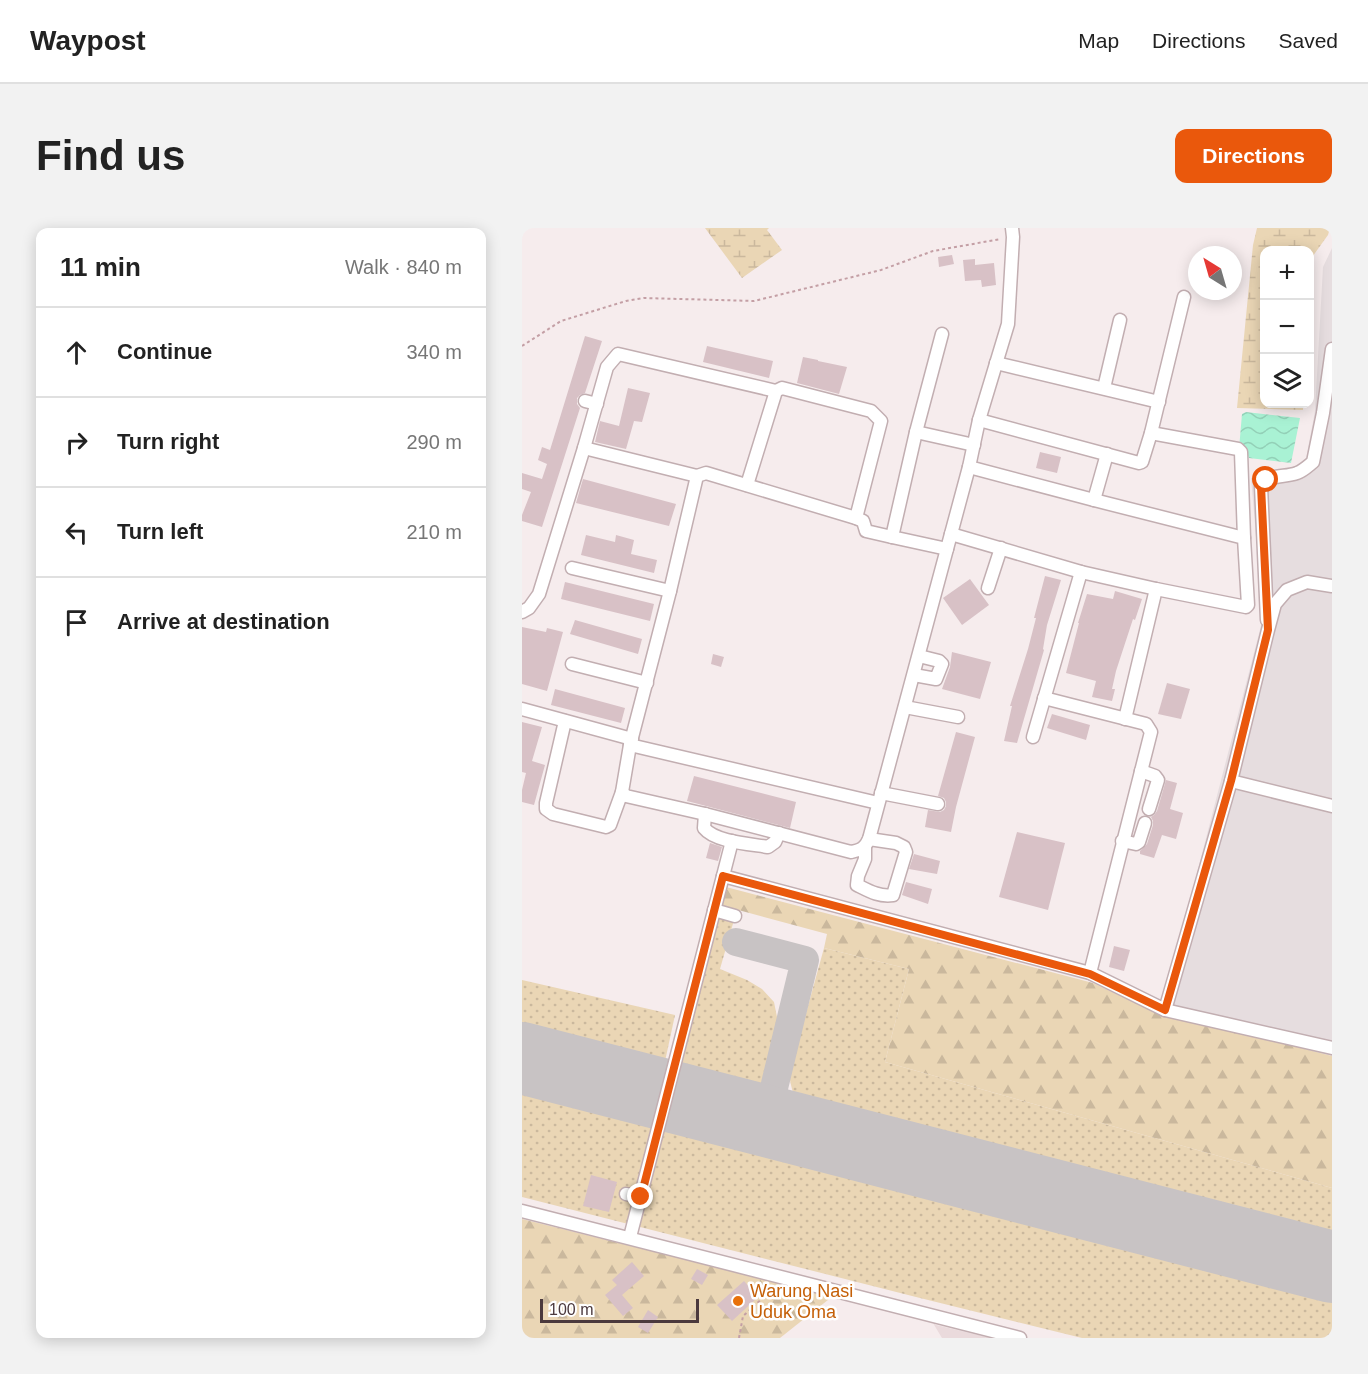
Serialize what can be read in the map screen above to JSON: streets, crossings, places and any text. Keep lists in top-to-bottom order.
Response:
{
  "places": ["Warung Nasi Uduk Oma"],
  "scale_bar": "100 m",
  "north": "top left",
  "page": {
    "header": "Waypost",
    "nav": ["Map", "Directions", "Saved"],
    "buttons": "Directions",
    "title": "Find us",
    "heading": ["11 min", "Walk · 840 m"],
    "map_buttons": ["+", "−"],
    "list": [
      ["Continue", "340 m"],
      ["Turn right", "290 m"],
      ["Turn left", "210 m"],
      "Arrive at destination"
    ],
    "scale": "100 m"
  }
}
